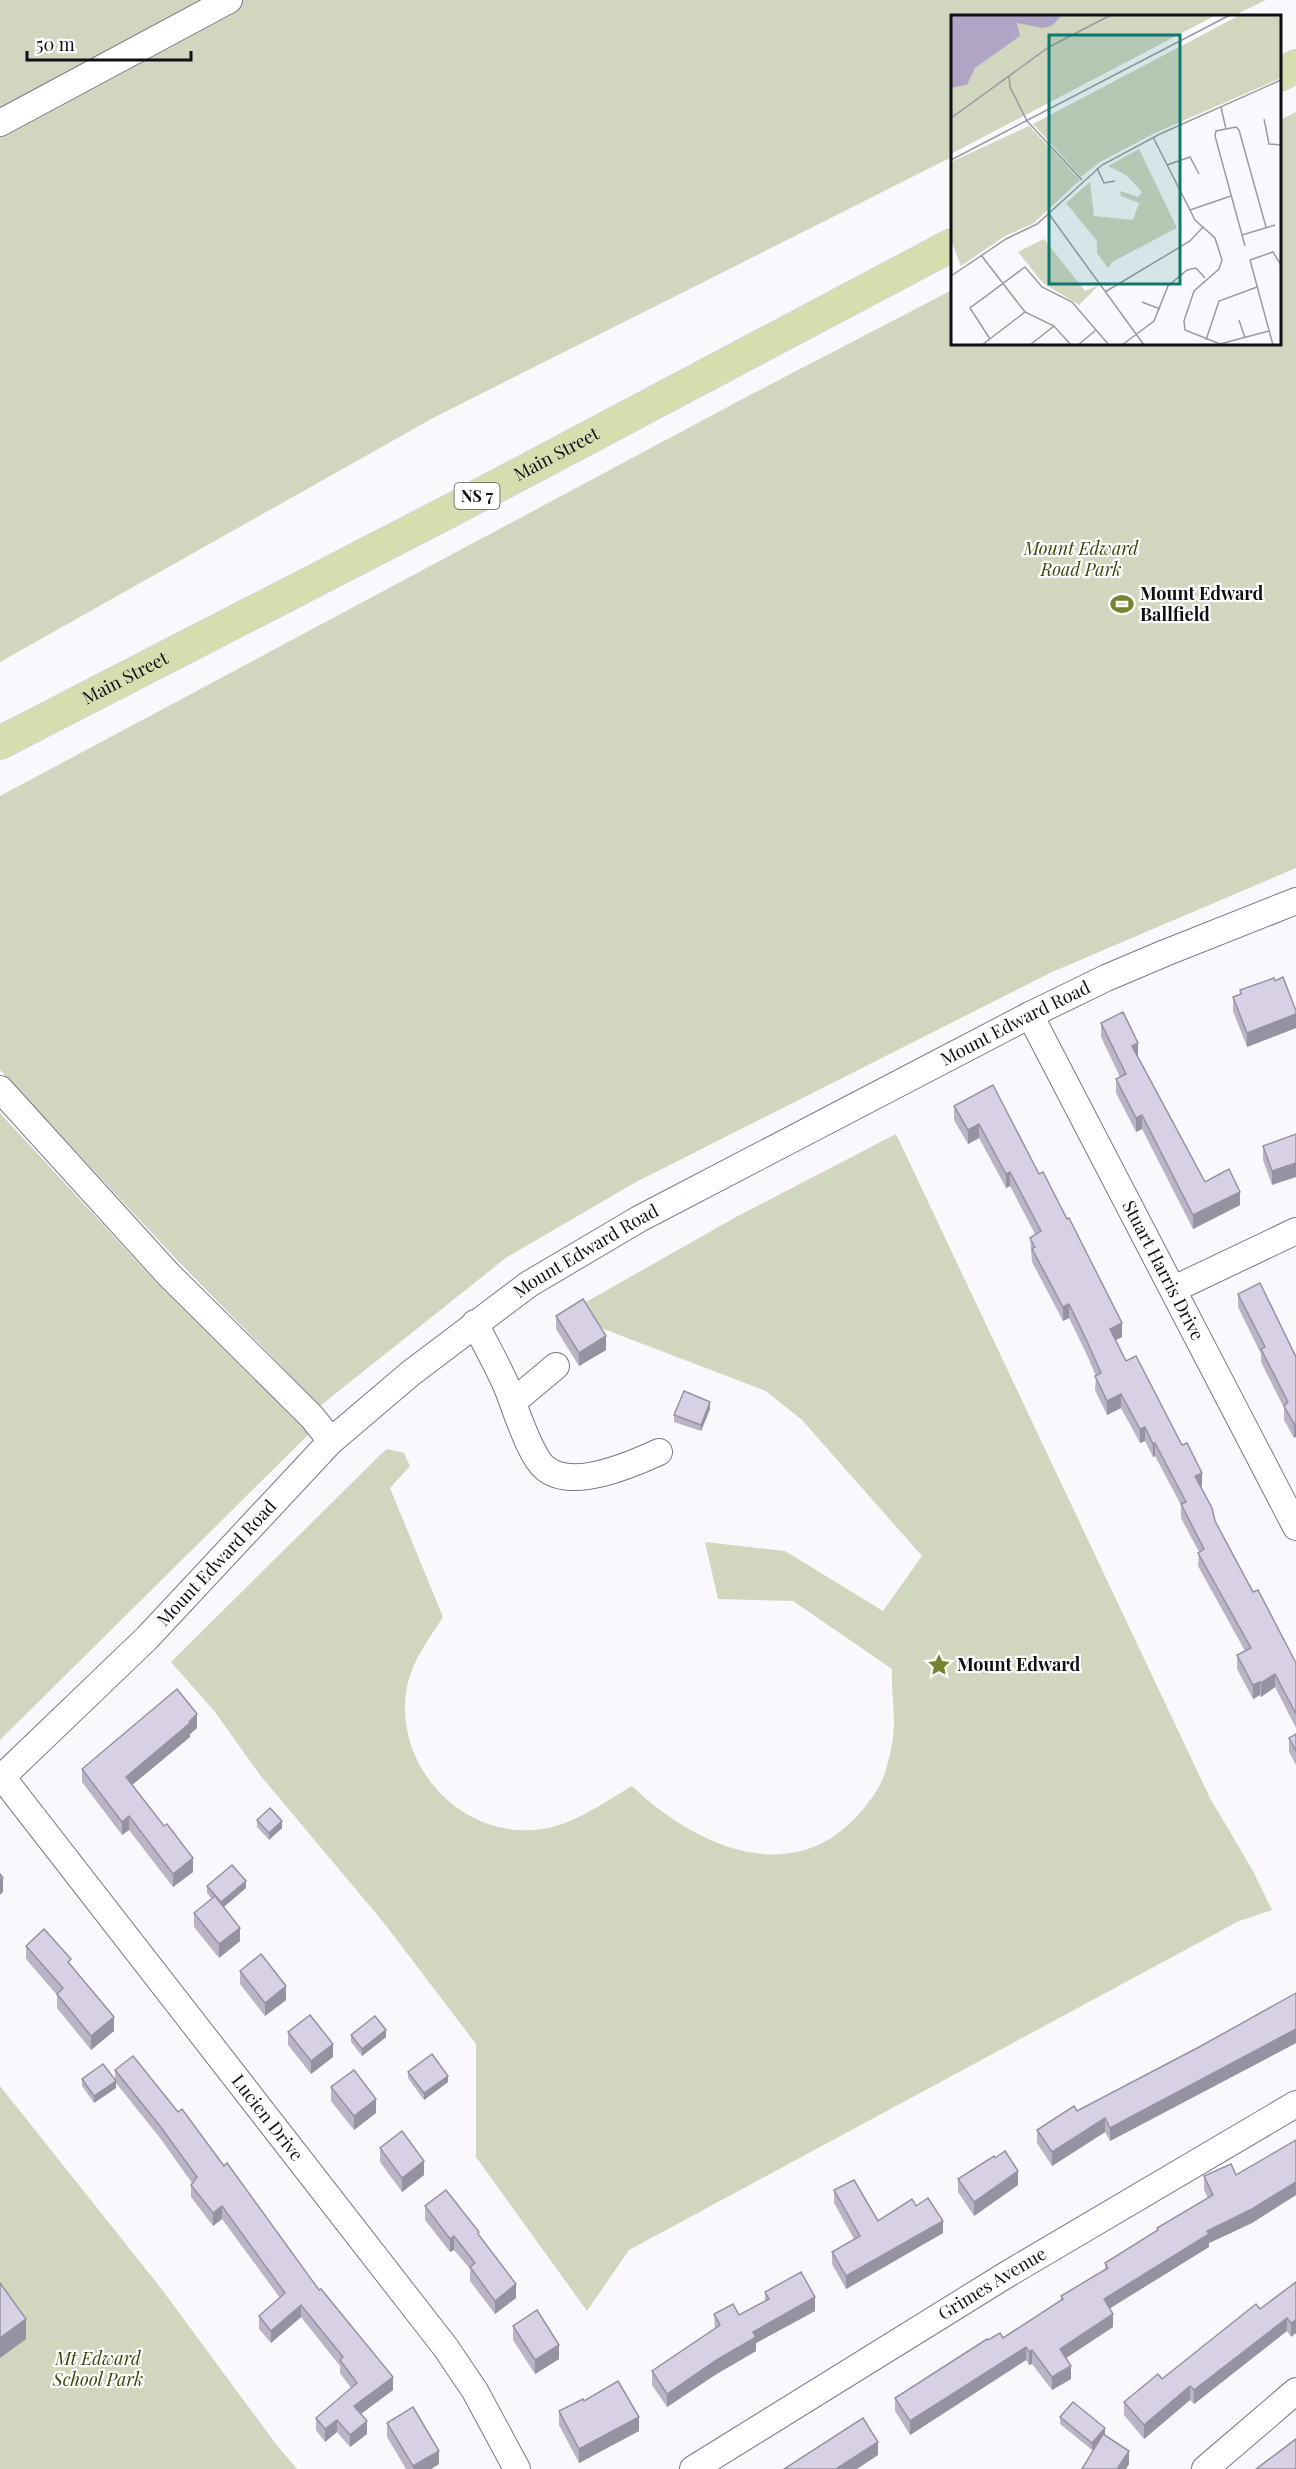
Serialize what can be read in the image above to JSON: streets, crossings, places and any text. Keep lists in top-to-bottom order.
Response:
{
  "streets": {
    "main road": ["Main Street", "NS 7"],
    "street": [
      "Mount Edward Road",
      "Stuart Harris Drive",
      "Lucien Drive",
      "Grimes Avenue"
    ]
  },
  "crossings": [
    ["Mount Edward Road", "Stuart Harris Drive"],
    ["Mount Edward Road", "Lucien Drive"]
  ],
  "parks": ["Mount Edward Road Park", "Mt Edward School Park"],
  "places": {
    "sports": ["Mount Edward Ballfield"],
    "place": ["Mount Edward"]
  },
  "scale_bar": "50 m"
}
